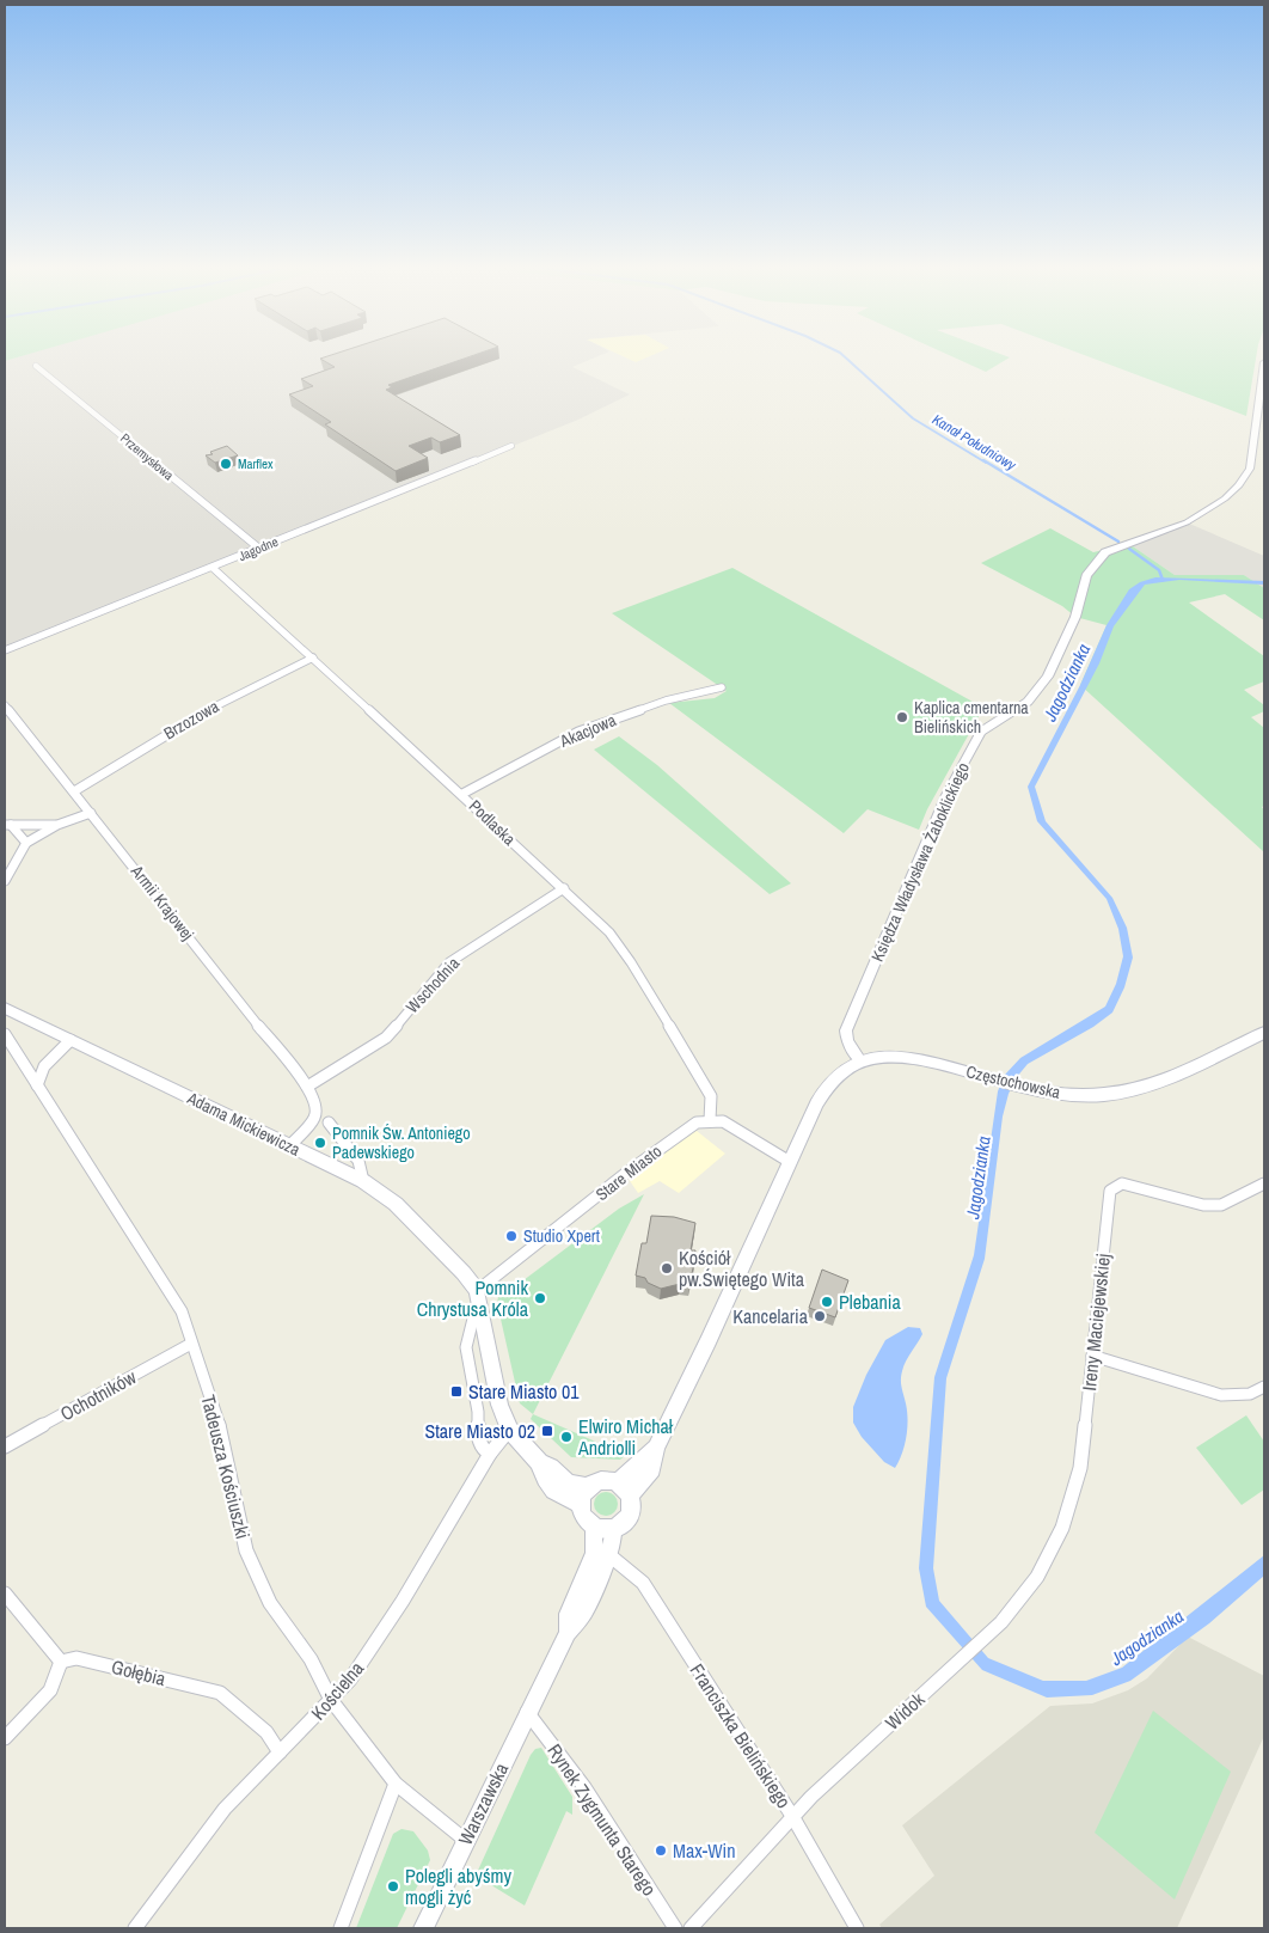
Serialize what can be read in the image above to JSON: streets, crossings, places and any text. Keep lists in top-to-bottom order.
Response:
{
  "streets": {
    "main road": ["Częstochowska", "Adama Mickiewicza"],
    "street": [
      "Przemysłowa",
      "Jagodne",
      "Brzozowa",
      "Akacjowa",
      "Podlaska",
      "Księdza Władysława Żaboklickiego",
      "Armii Krajowej",
      "Wschodnia",
      "Stare Miasto",
      "Ireny Maciejewskiej",
      "Ochotników",
      "Tadeusza Kościuszki",
      "Gołębia",
      "Kościelna",
      "Widok",
      "Franciszka Bielińskiego",
      "Warszawska",
      "Rynek Zygmunta Starego"
    ]
  },
  "crossings": [
    ["Przemysłowa", "Jagodne"],
    ["Jagodne", "Podlaska"],
    ["Brzozowa", "Podlaska"],
    ["Brzozowa", "Armii Krajowej"],
    ["Akacjowa", "Podlaska"],
    ["Podlaska", "Wschodnia"],
    ["Podlaska", "Stare Miasto"],
    ["Księdza Władysława Żaboklickiego", "Częstochowska"],
    ["Armii Krajowej", "Wschodnia"],
    ["Armii Krajowej", "Adama Mickiewicza"],
    ["Adama Mickiewicza", "Stare Miasto"],
    ["Adama Mickiewicza", "Kościelna"],
    ["Ireny Maciejewskiej", "Widok"],
    ["Ochotników", "Tadeusza Kościuszki"],
    ["Tadeusza Kościuszki", "Kościelna"],
    ["Tadeusza Kościuszki", "Warszawska"],
    ["Gołębia", "Kościelna"],
    ["Widok", "Franciszka Bielińskiego"],
    ["Warszawska", "Rynek Zygmunta Starego"]
  ],
  "water": ["Kanał Południowy", "Jagodzianka"],
  "places": {
    "other": [
      "Marflex",
      "Kaplica cmentarna Bielińskich",
      "Pomnik Św. Antoniego Padewskiego",
      "Studio Xpert",
      "Kościół pw.Świętego Wita",
      "Pomnik Chrystusa Króla",
      "Plebania",
      "Kancelaria",
      "Elwiro Michał Andriolli",
      "Max-Win",
      "Polegli abyśmy mogli żyć"
    ],
    "transit": ["Stare Miasto 01", "Stare Miasto 02"]
  }
}
